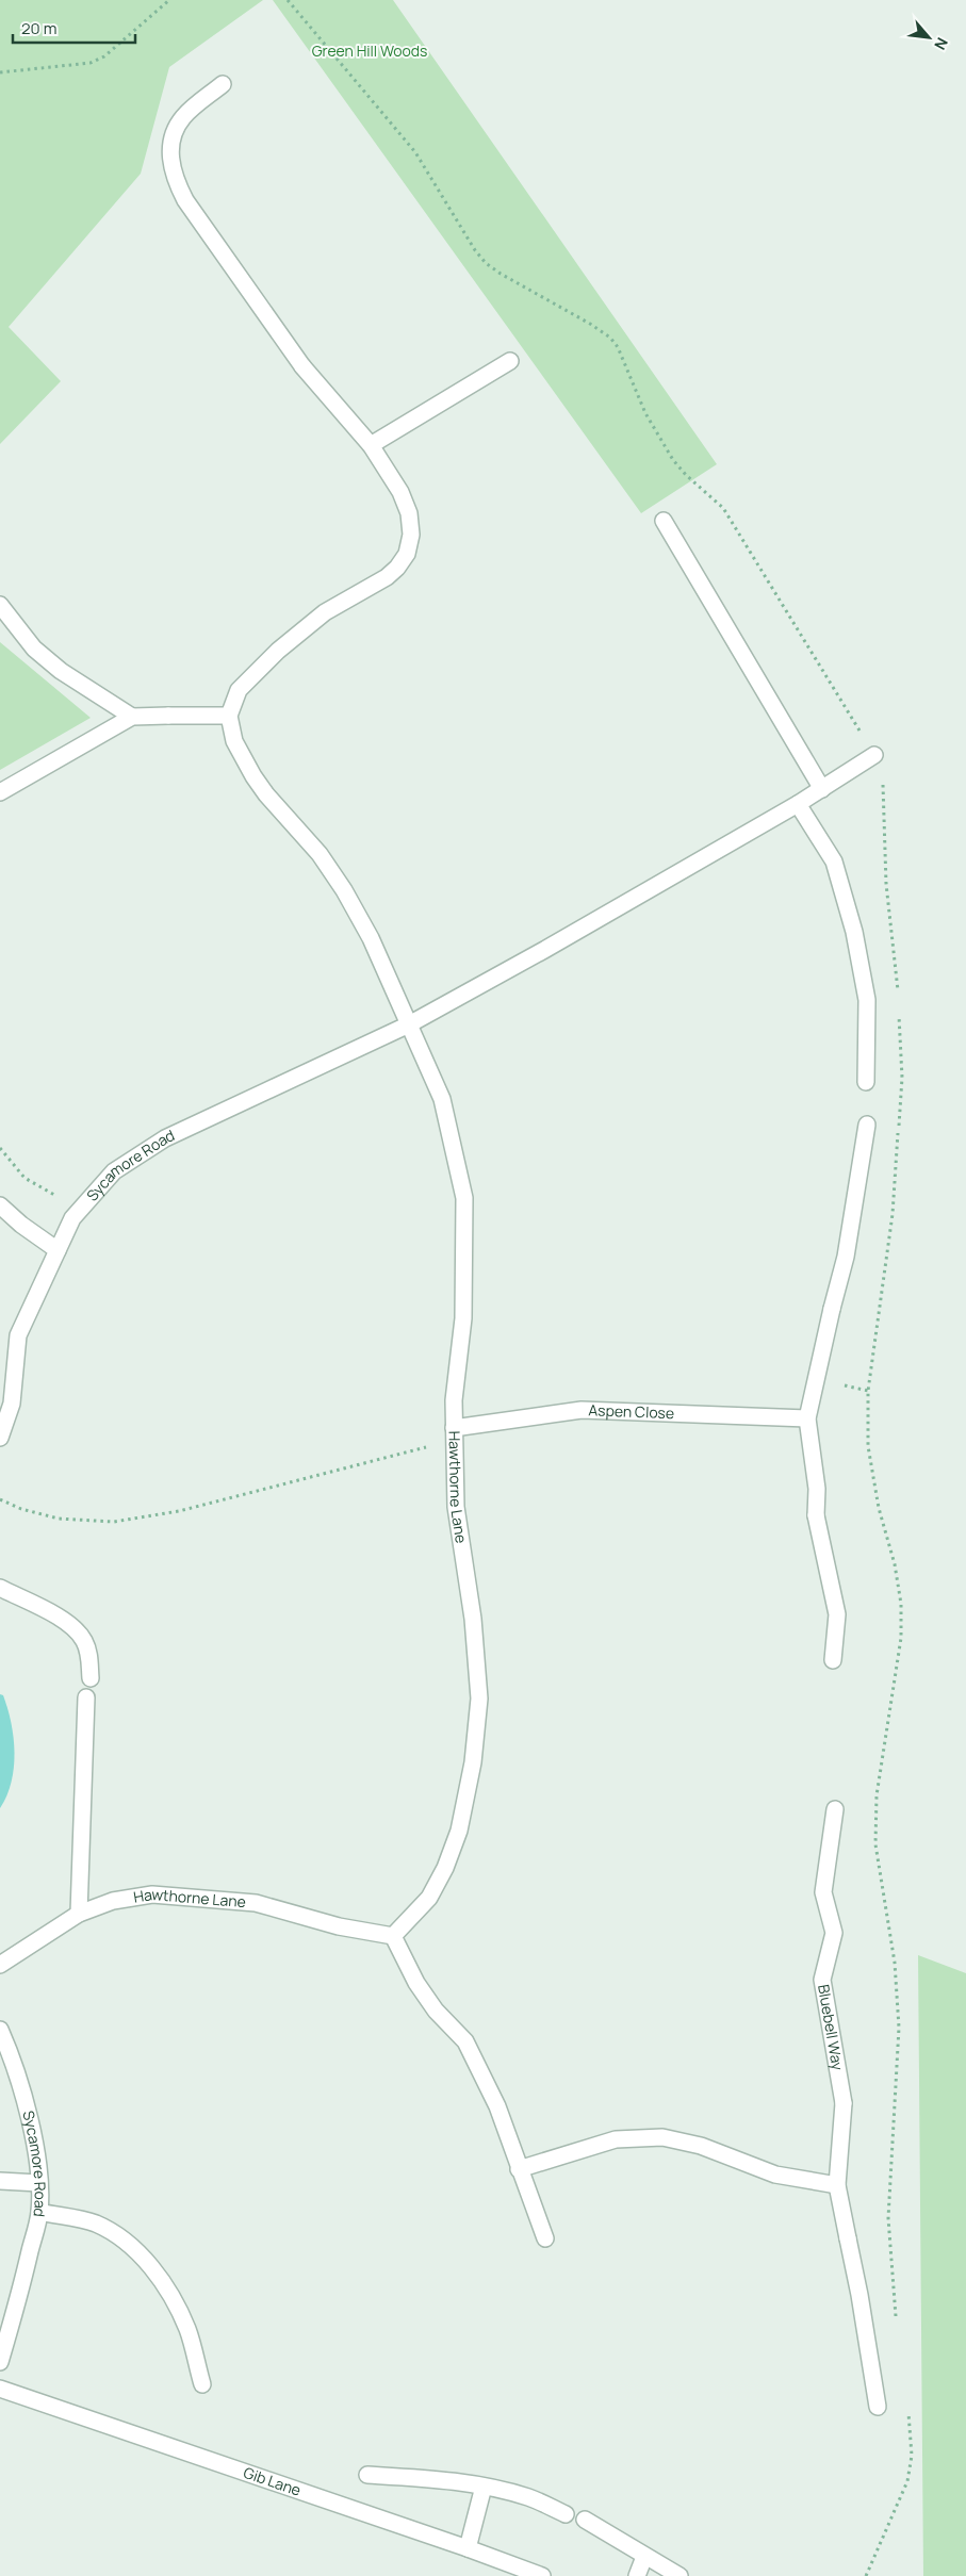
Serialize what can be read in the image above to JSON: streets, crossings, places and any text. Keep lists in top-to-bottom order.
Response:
{
  "streets": {
    "street": [
      "Sycamore Road",
      "Aspen Close",
      "Hawthorne Lane",
      "Bluebell Way",
      "Gib Lane"
    ]
  },
  "crossings": [
    ["Sycamore Road", "Hawthorne Lane"],
    ["Aspen Close", "Hawthorne Lane"]
  ],
  "parks": ["Green Hill Woods"],
  "scale_bar": "20 m",
  "north": "bottom right"
}
